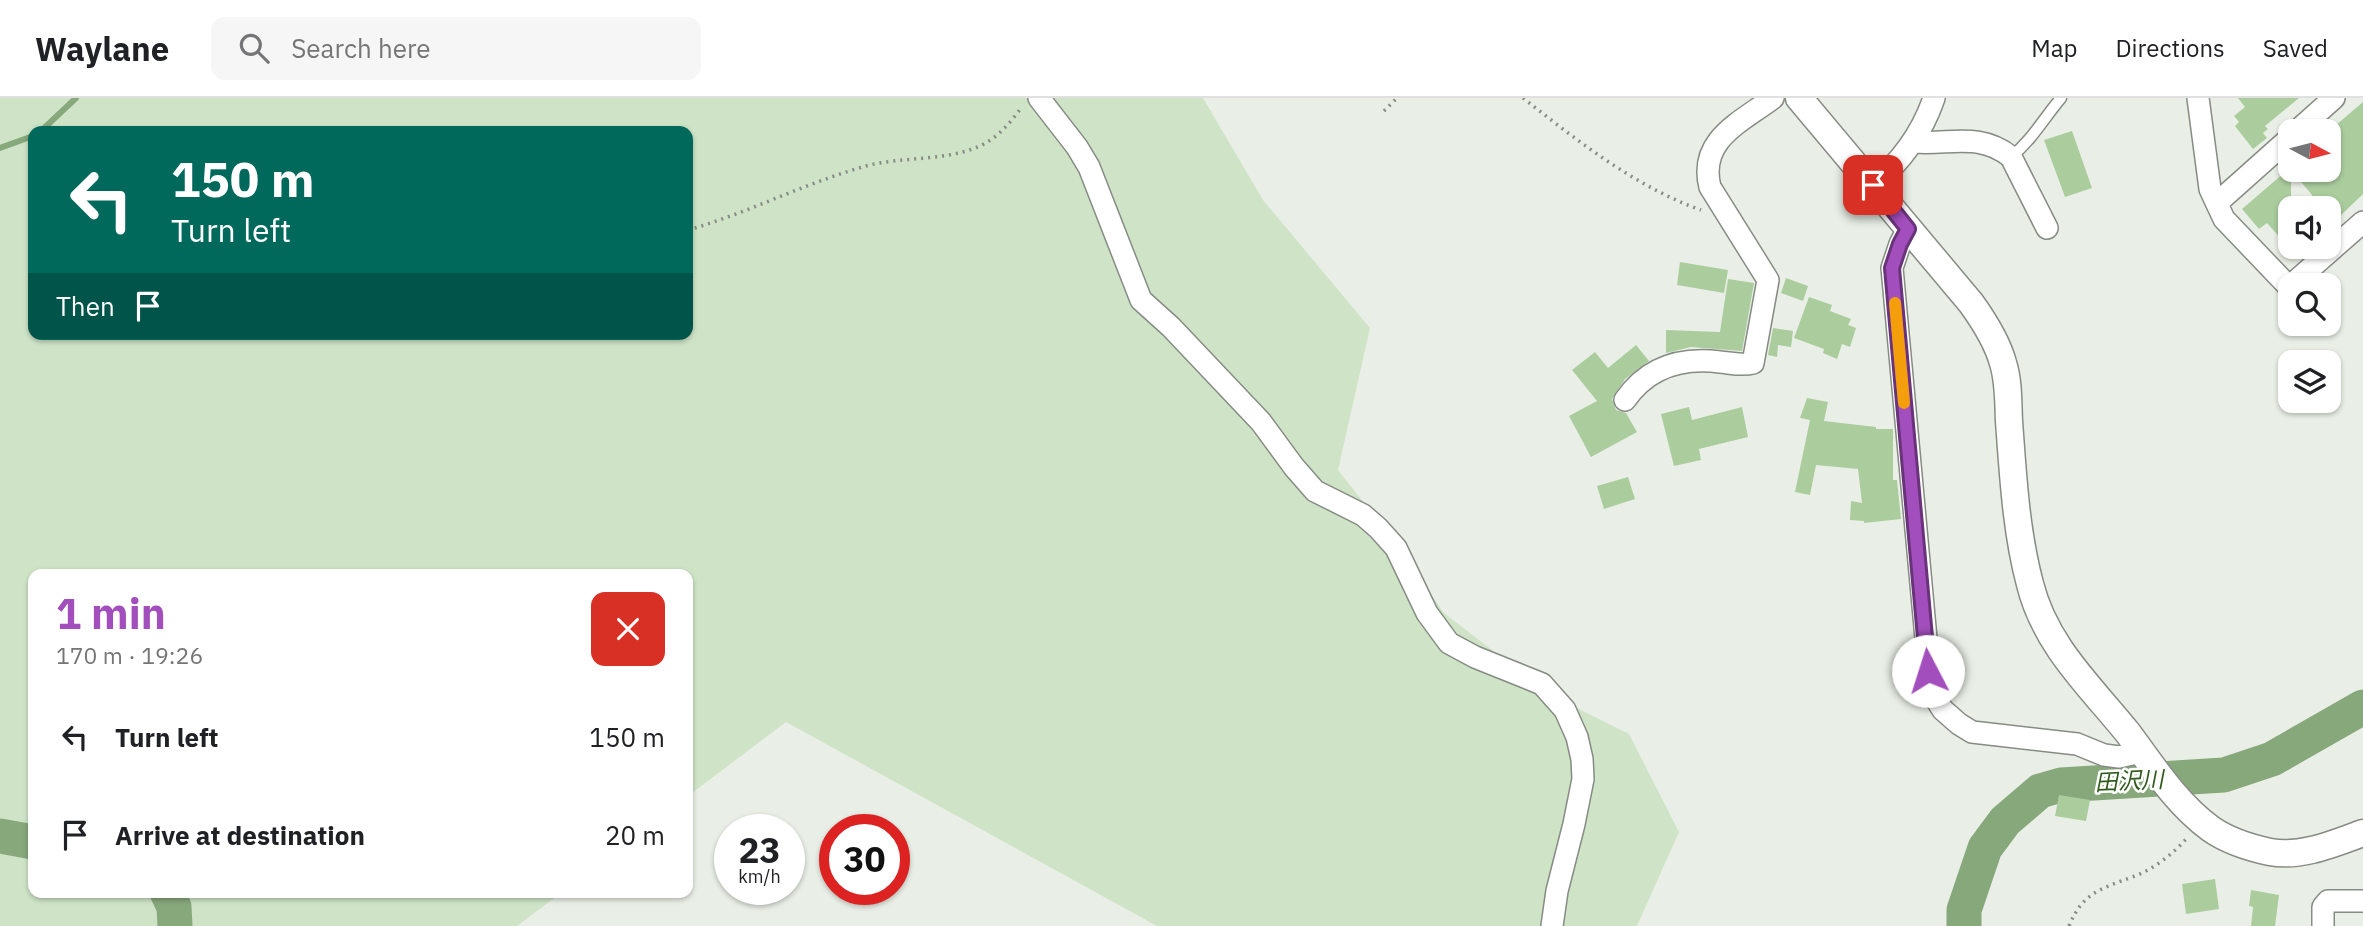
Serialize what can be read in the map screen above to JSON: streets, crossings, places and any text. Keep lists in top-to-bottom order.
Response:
{
  "water": ["田沢川"],
  "north": "right",
  "page": {
    "header": "Waylane",
    "search": "Search here",
    "nav": ["Map", "Directions", "Saved"],
    "turn": ["150 m", "Turn left"],
    "then": "Then",
    "heading": ["1 min", "170 m · 19:26"],
    "list": [
      {
        "name": "Turn left",
        "value": "150 m"
      },
      {
        "name": "Arrive at destination",
        "value": "20 m"
      }
    ],
    "speed": "23 km/h",
    "limit": "30"
  }
}
